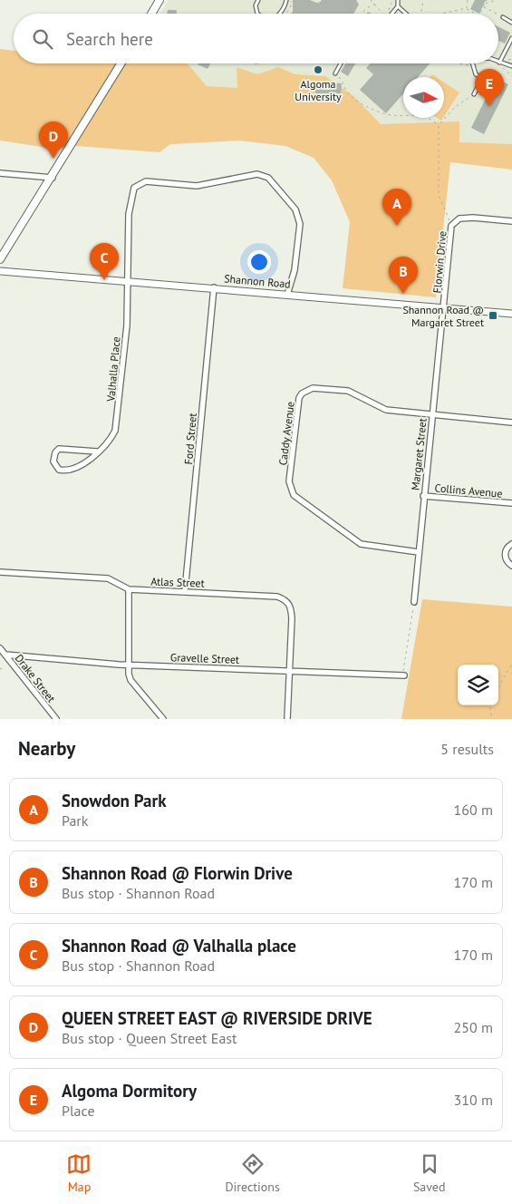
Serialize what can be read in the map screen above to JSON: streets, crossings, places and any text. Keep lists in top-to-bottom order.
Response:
{
  "streets": {
    "street": [
      "Florwin Drive",
      "Shannon Road",
      "Valhalla Place",
      "Caddy Avenue",
      "Ford Street",
      "Margaret Street",
      "Collins Avenue",
      "Atlas Street",
      "Gravelle Street",
      "Drake Street"
    ]
  },
  "crossings": [
    ["Florwin Drive", "Shannon Road"],
    ["Florwin Drive", "Margaret Street"],
    ["Shannon Road", "Valhalla Place"],
    ["Shannon Road", "Ford Street"],
    ["Shannon Road", "Margaret Street"],
    ["Caddy Avenue", "Margaret Street"],
    ["Ford Street", "Atlas Street"],
    ["Margaret Street", "Collins Avenue"],
    ["Atlas Street", "Gravelle Street"],
    ["Gravelle Street", "Drake Street"]
  ],
  "places": {
    "other": ["Algoma University"],
    "transit": ["Shannon Road @ Margaret Street"]
  },
  "north": "right",
  "page": {
    "search": "Search here",
    "pins": [
      "E",
      "D",
      "A",
      "C",
      "B"
    ],
    "heading": ["Nearby", "5 results"],
    "list": [
      {
        "mark": "A",
        "name": "Snowdon Park",
        "note": "Park",
        "value": "160 m"
      },
      {
        "mark": "B",
        "name": "Shannon Road @ Florwin Drive",
        "note": "Bus stop · Shannon Road",
        "value": "170 m"
      },
      {
        "mark": "C",
        "name": "Shannon Road @ Valhalla place",
        "note": "Bus stop · Shannon Road",
        "value": "170 m"
      },
      {
        "mark": "D",
        "name": "QUEEN STREET EAST @ RIVERSIDE DRIVE",
        "note": "Bus stop · Queen Street East",
        "value": "250 m"
      },
      {
        "mark": "E",
        "name": "Algoma Dormitory",
        "note": "Place",
        "value": "310 m"
      }
    ],
    "nav": ["Map", "Directions", "Saved"]
  }
}
